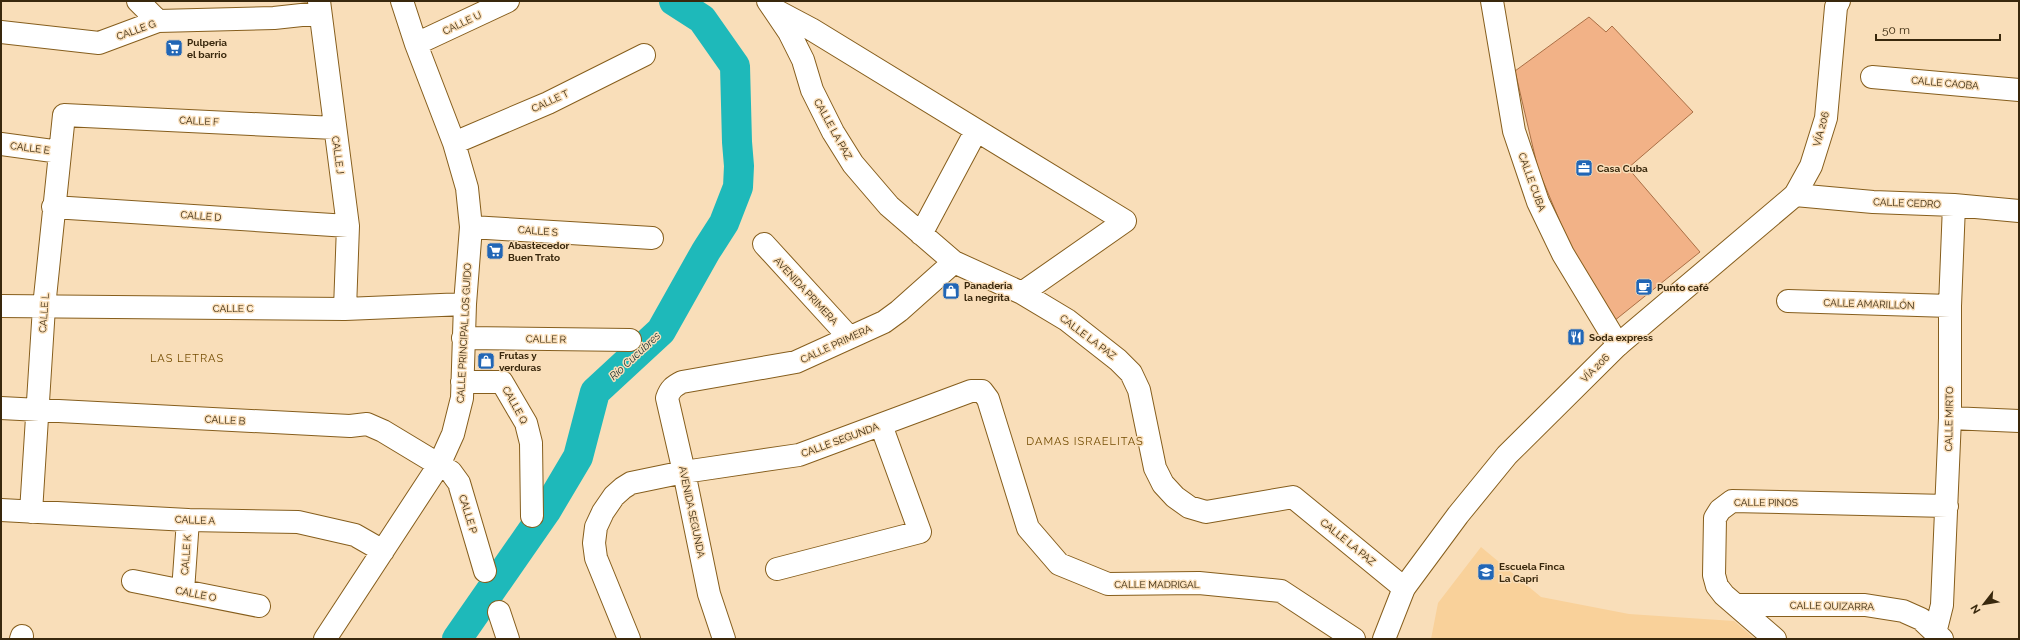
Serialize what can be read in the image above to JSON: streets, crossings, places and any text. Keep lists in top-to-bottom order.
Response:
{
  "streets": {
    "street": [
      "CALLE U",
      "CALLE G",
      "CALLE CAOBA",
      "CALLE T",
      "CALLE F",
      "CALLE LA PAZ",
      "VÍA 206",
      "CALLE E",
      "CALLE J",
      "CALLE CUBA",
      "CALLE CEDRO",
      "CALLE D",
      "CALLE S",
      "AVENIDA PRIMERA",
      "CALLE AMARILLÓN",
      "CALLE C",
      "CALLE L",
      "CALLE PRINCIPAL LOS GUIDO",
      "CALLE R",
      "CALLE PRIMERA",
      "CALLE Q",
      "CALLE MIRTO",
      "CALLE B",
      "CALLE SEGUNDA",
      "CALLE PINOS",
      "AVENIDA SEGUNDA",
      "CALLE P",
      "CALLE A",
      "CALLE K",
      "CALLE MADRIGAL",
      "CALLE O",
      "CALLE QUIZARRA"
    ]
  },
  "crossings": [
    ["CALLE U", "CALLE PRINCIPAL LOS GUIDO"],
    ["CALLE G", "CALLE J"],
    ["CALLE T", "CALLE PRINCIPAL LOS GUIDO"],
    ["CALLE F", "CALLE J"],
    ["CALLE F", "CALLE L"],
    ["CALLE LA PAZ", "VÍA 206"],
    ["CALLE LA PAZ", "CALLE PRIMERA"],
    ["VÍA 206", "CALLE CUBA"],
    ["VÍA 206", "CALLE CEDRO"],
    ["CALLE E", "CALLE L"],
    ["CALLE J", "CALLE D"],
    ["CALLE J", "CALLE C"],
    ["CALLE CEDRO", "CALLE MIRTO"],
    ["CALLE D", "CALLE L"],
    ["CALLE S", "CALLE PRINCIPAL LOS GUIDO"],
    ["AVENIDA PRIMERA", "CALLE PRIMERA"],
    ["CALLE AMARILLÓN", "CALLE MIRTO"],
    ["CALLE C", "CALLE L"],
    ["CALLE C", "CALLE PRINCIPAL LOS GUIDO"],
    ["CALLE L", "CALLE B"],
    ["CALLE L", "CALLE A"],
    ["CALLE PRINCIPAL LOS GUIDO", "CALLE R"],
    ["CALLE PRINCIPAL LOS GUIDO", "CALLE Q"],
    ["CALLE PRINCIPAL LOS GUIDO", "CALLE B"],
    ["CALLE PRINCIPAL LOS GUIDO", "CALLE P"],
    ["CALLE PRINCIPAL LOS GUIDO", "CALLE A"],
    ["CALLE PRIMERA", "AVENIDA SEGUNDA"],
    ["CALLE MIRTO", "CALLE PINOS"],
    ["CALLE MIRTO", "CALLE QUIZARRA"],
    ["CALLE B", "CALLE P"],
    ["CALLE SEGUNDA", "AVENIDA SEGUNDA"],
    ["CALLE SEGUNDA", "CALLE MADRIGAL"],
    ["CALLE PINOS", "CALLE QUIZARRA"],
    ["CALLE A", "CALLE K"],
    ["CALLE K", "CALLE O"]
  ],
  "districts": ["LAS LETRAS", "DAMAS ISRAELITAS"],
  "water": ["Río Cucubres"],
  "places": {
    "supermarket": ["Pulperia el barrio", "Abastecedor Buen Trato"],
    "office": ["Casa Cuba"],
    "cafe": ["Punto café"],
    "shop": ["Panaderia la negrita", "Frutas y verduras"],
    "restaurant": ["Soda express"],
    "school or university": ["Escuela Finca La Capri"]
  },
  "scale_bar": "50 m",
  "north": "bottom left"
}
